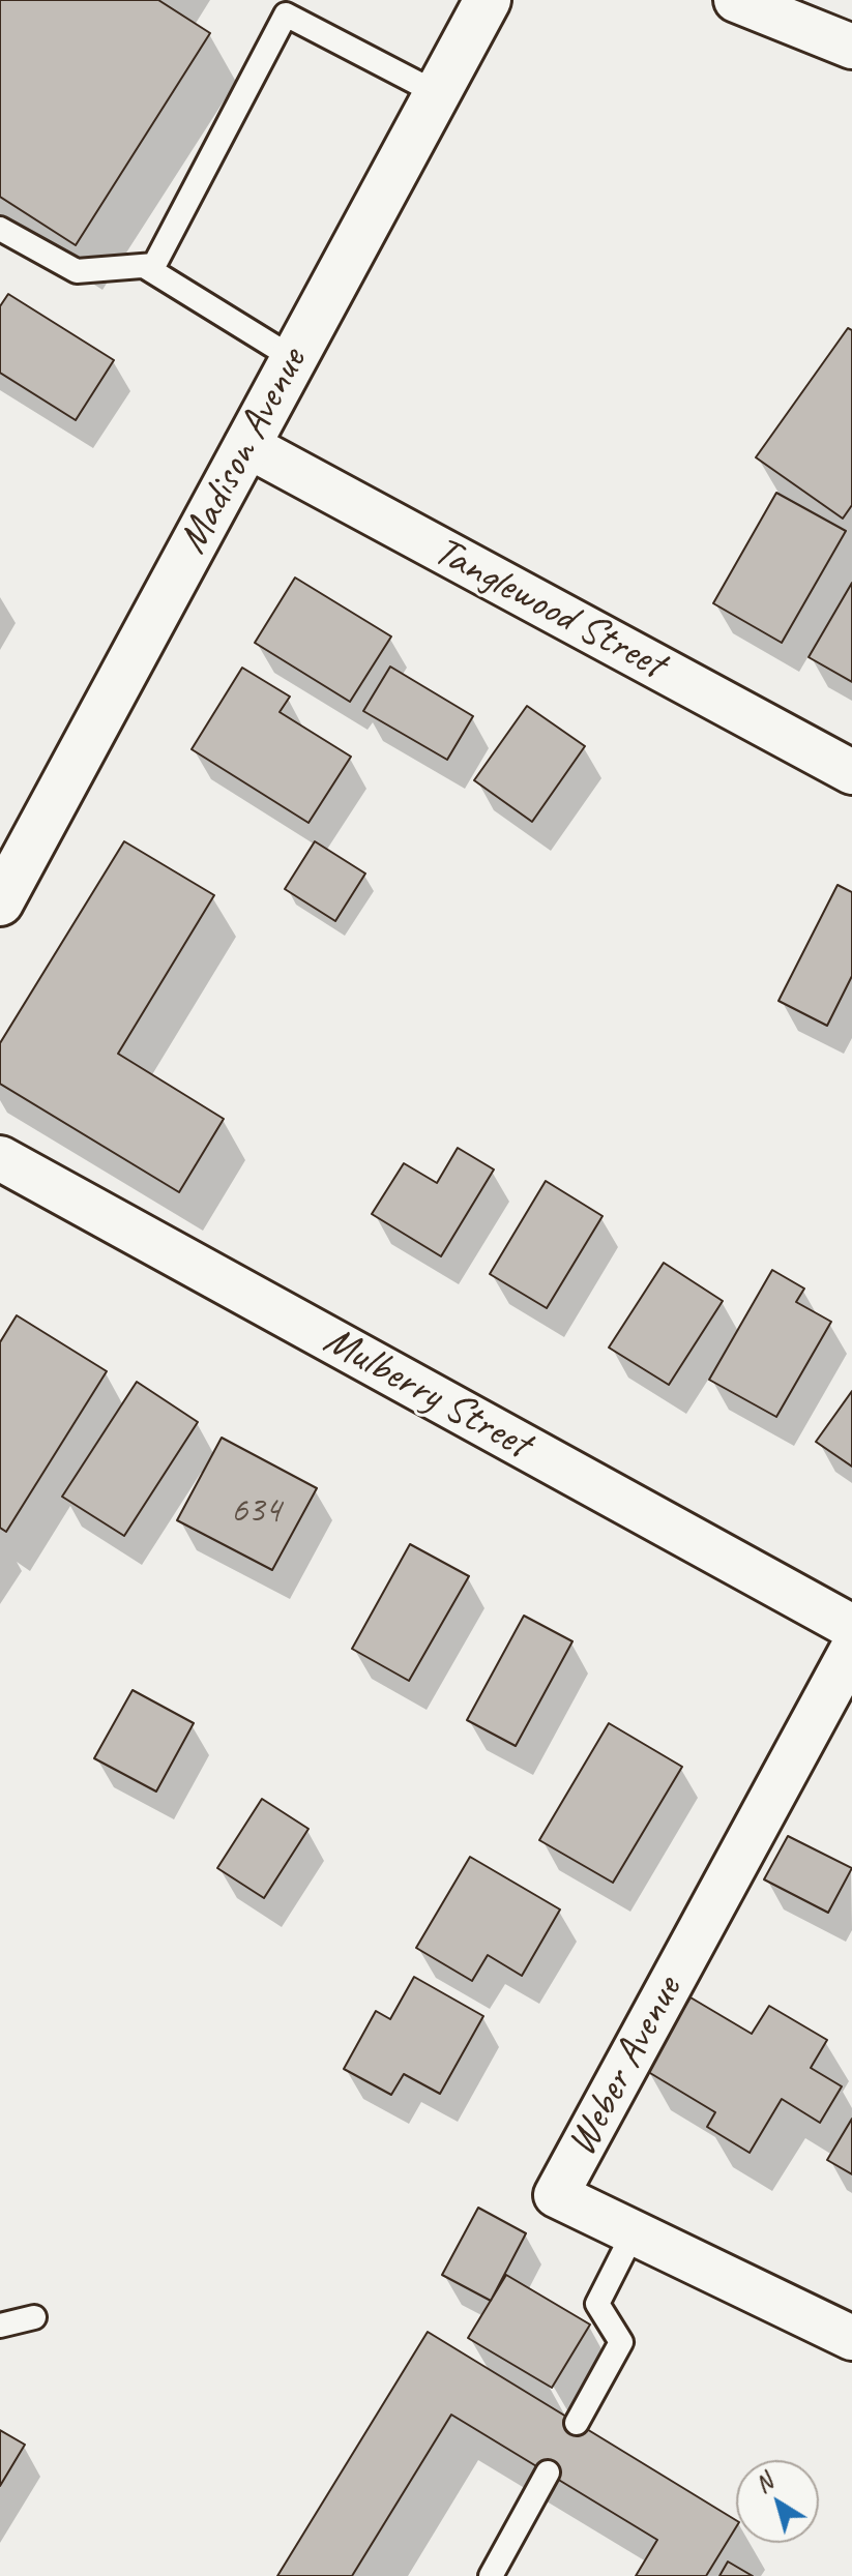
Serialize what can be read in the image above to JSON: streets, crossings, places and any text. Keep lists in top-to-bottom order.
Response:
{
  "streets": {
    "street": [
      "Madison Avenue",
      "Tanglewood Street",
      "Mulberry Street",
      "Weber Avenue"
    ]
  },
  "crossings": [
    ["Madison Avenue", "Tanglewood Street"]
  ],
  "house_numbers": ["634"],
  "north": "top left"
}
